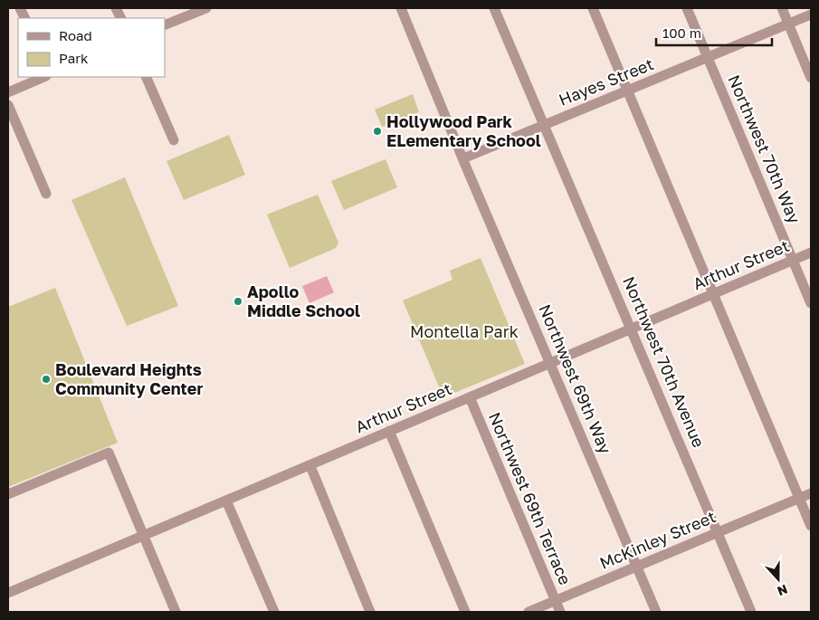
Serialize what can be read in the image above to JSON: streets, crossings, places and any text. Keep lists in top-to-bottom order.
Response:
{
  "streets": {
    "street": [
      "Hayes Street",
      "Northwest 70th Way",
      "Arthur Street",
      "Northwest 70th Avenue",
      "Northwest 69th Way",
      "Northwest 69th Terrace",
      "McKinley Street"
    ]
  },
  "crossings": [
    ["Hayes Street", "Northwest 70th Way"],
    ["Hayes Street", "Northwest 70th Avenue"],
    ["Hayes Street", "Northwest 69th Way"],
    ["Northwest 70th Way", "Arthur Street"],
    ["Arthur Street", "Northwest 70th Avenue"],
    ["Arthur Street", "Northwest 69th Way"],
    ["Arthur Street", "Northwest 69th Terrace"],
    ["Northwest 70th Avenue", "McKinley Street"],
    ["Northwest 69th Way", "McKinley Street"],
    ["Northwest 69th Terrace", "McKinley Street"]
  ],
  "parks": ["Montella Park"],
  "places": ["Hollywood Park ELementary School", "Apollo Middle School", "Boulevard Heights Community Center"],
  "legend": ["Road", "Park"],
  "scale_bar": "100 m",
  "north": "bottom"
}
